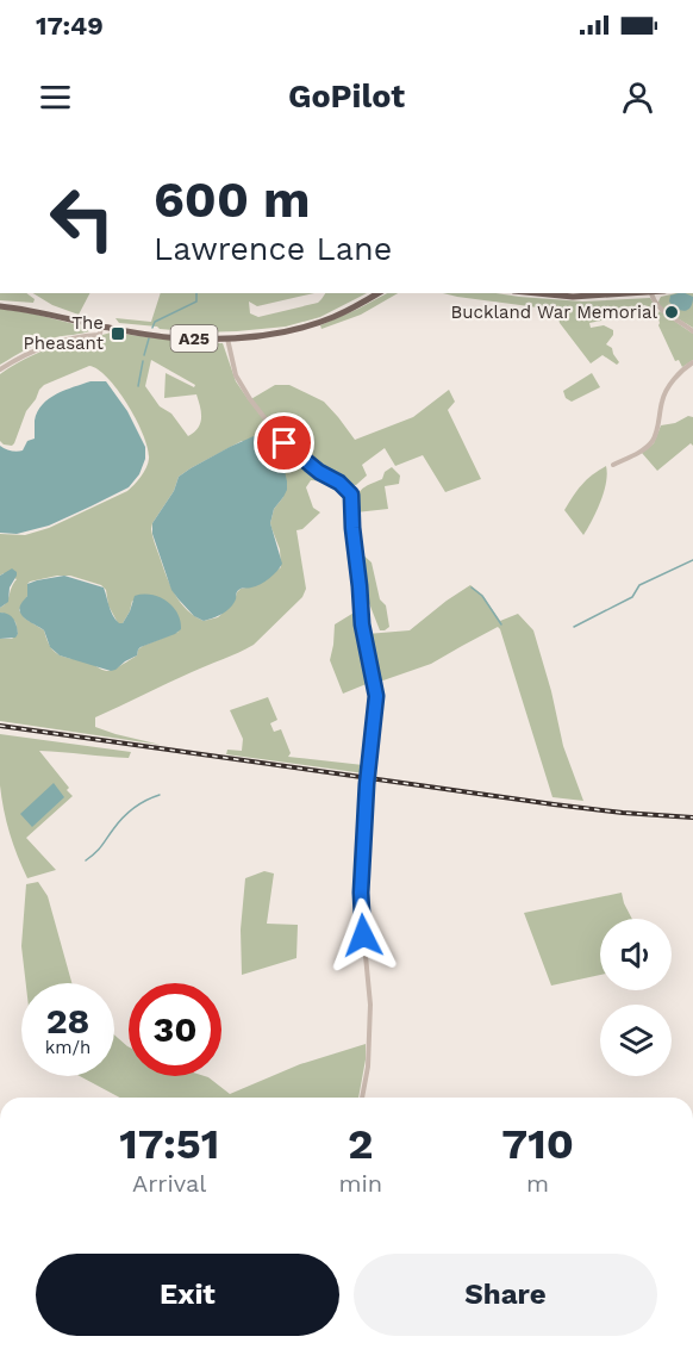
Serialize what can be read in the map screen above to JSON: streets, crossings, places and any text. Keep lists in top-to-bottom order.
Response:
{
  "streets": {
    "main road": ["A25"]
  },
  "places": {
    "other": ["Buckland War Memorial"],
    "transit": ["The Pheasant"]
  },
  "page": {
    "status": "17:49",
    "header": "GoPilot",
    "turn": ["600 m", "Lawrence Lane"],
    "speed": "28 km/h",
    "limit": "30",
    "eta": [
      "17:51",
      "Arrival",
      "2",
      "min",
      "710",
      "m"
    ],
    "buttons": ["Exit", "Share"]
  }
}
